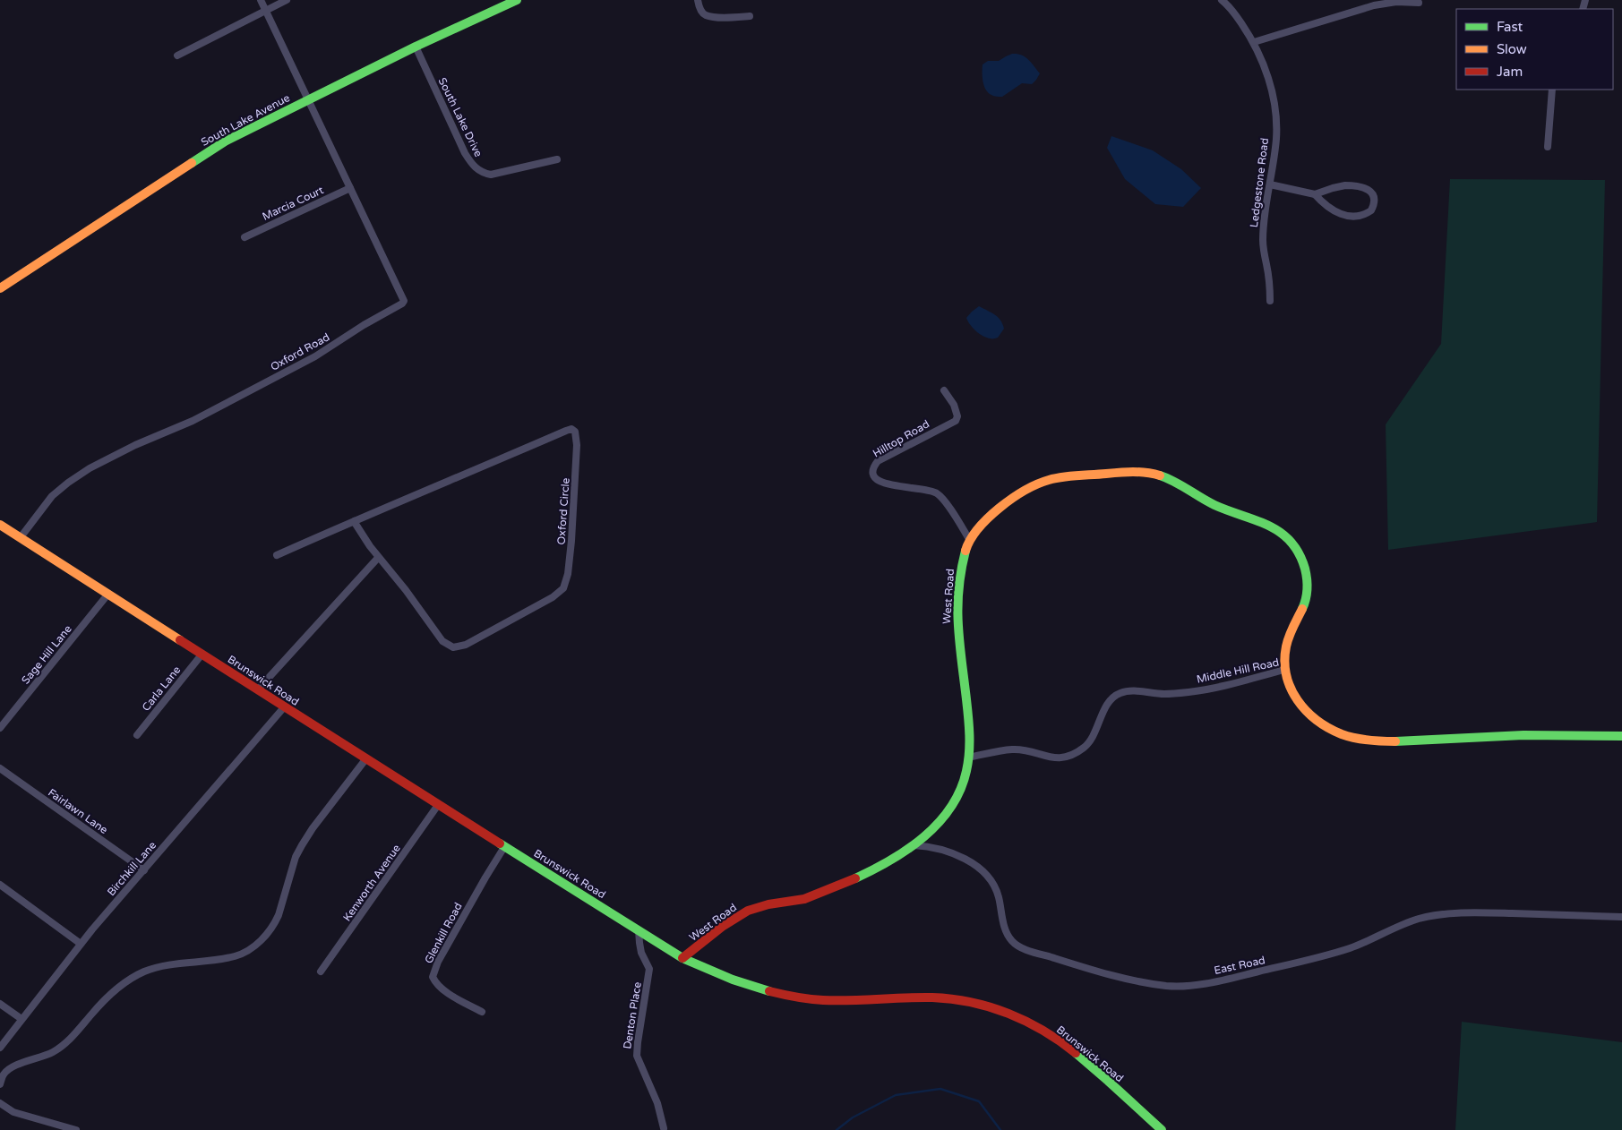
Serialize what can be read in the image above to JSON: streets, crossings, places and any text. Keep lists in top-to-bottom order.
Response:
{
  "streets": {
    "street": [
      "South Lake Drive",
      "South Lake Avenue",
      "Ledgestone Road",
      "Marcia Court",
      "Oxford Road",
      "Hilltop Road",
      "Oxford Circle",
      "West Road",
      "Sage Hill Lane",
      "Middle Hill Road",
      "Brunswick Road",
      "Carla Lane",
      "Fairlawn Lane",
      "Birchkill Lane",
      "Kenworth Avenue",
      "Glenkill Road",
      "East Road",
      "Denton Place"
    ]
  },
  "crossings": [
    ["South Lake Drive", "South Lake Avenue"],
    ["South Lake Avenue", "Oxford Road"],
    ["Marcia Court", "Oxford Road"],
    ["Oxford Road", "Brunswick Road"],
    ["Hilltop Road", "West Road"],
    ["West Road", "Middle Hill Road"],
    ["West Road", "Brunswick Road"],
    ["West Road", "East Road"],
    ["Sage Hill Lane", "Brunswick Road"],
    ["Brunswick Road", "Carla Lane"],
    ["Brunswick Road", "Birchkill Lane"],
    ["Brunswick Road", "Kenworth Avenue"],
    ["Brunswick Road", "Glenkill Road"],
    ["Brunswick Road", "Denton Place"],
    ["Fairlawn Lane", "Birchkill Lane"]
  ],
  "legend": ["Fast", "Slow", "Jam"]
}
